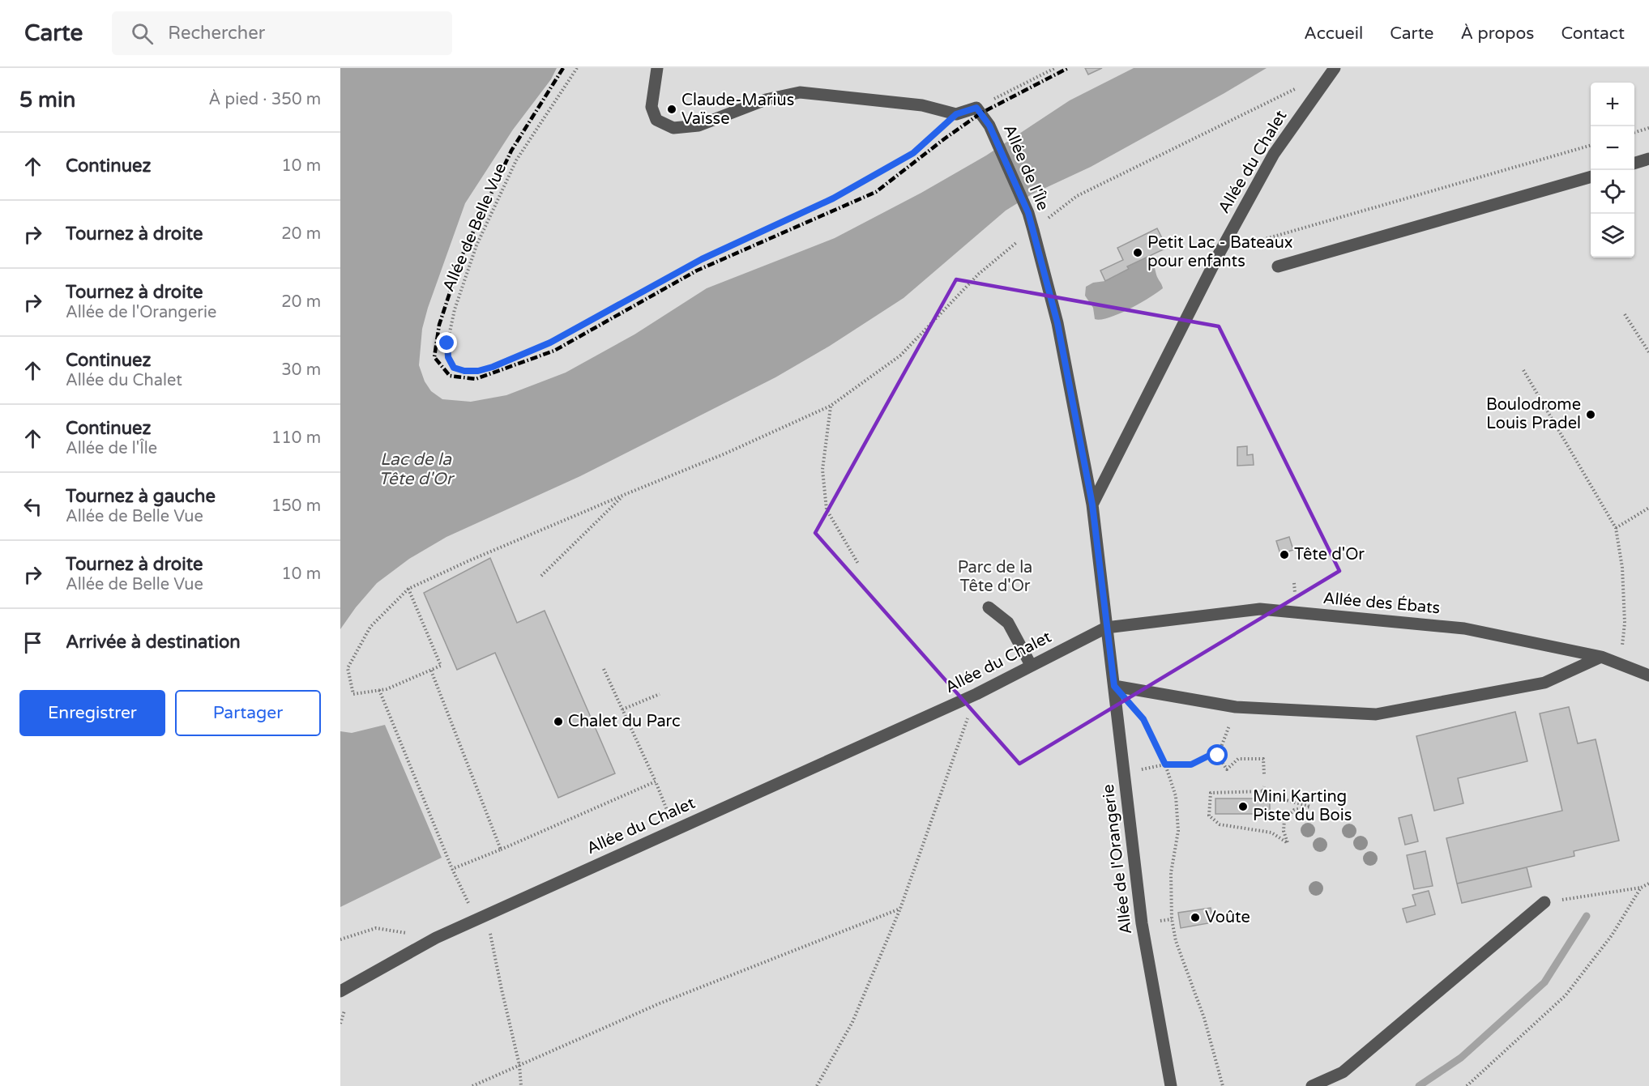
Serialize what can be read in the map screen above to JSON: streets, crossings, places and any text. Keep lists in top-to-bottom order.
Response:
{
  "streets": {
    "street": [
      "Allée du Chalet",
      "Allée de l'Île",
      "Allée des Ébats",
      "Allée de l'Orangerie"
    ],
    "path": ["Allée de Belle Vue"]
  },
  "crossings": [
    ["Allée du Chalet", "Allée de l'Île"],
    ["Allée du Chalet", "Allée des Ébats"],
    ["Allée du Chalet", "Allée de l'Orangerie"],
    ["Allée des Ébats", "Allée de l'Orangerie"]
  ],
  "water": ["Lac de la Tête d'Or"],
  "parks": ["Parc de la Tête d'Or"],
  "places": [
    "Claude-Marius Vaïsse",
    "Petit Lac - Bateaux pour enfants",
    "Boulodrome Louis Pradel",
    "Tête d'Or",
    "Chalet du Parc",
    "Mini Karting Piste du Bois",
    "Voûte"
  ],
  "page": {
    "header": "Carte",
    "search": "Rechercher",
    "nav": [
      "Accueil",
      "Carte",
      "À propos",
      "Contact"
    ],
    "heading": ["5 min", "À pied · 350 m"],
    "map_buttons": ["+", "−"],
    "list": [
      ["Continuez", "10 m"],
      ["Tournez à droite", "20 m"],
      ["Tournez à droite", "Allée de l'Orangerie", "20 m"],
      ["Continuez", "Allée du Chalet", "30 m"],
      ["Continuez", "Allée de l'Île", "110 m"],
      ["Tournez à gauche", "Allée de Belle Vue", "150 m"],
      ["Tournez à droite", "Allée de Belle Vue", "10 m"],
      "Arrivée à destination"
    ],
    "buttons": ["Enregistrer", "Partager"]
  }
}
